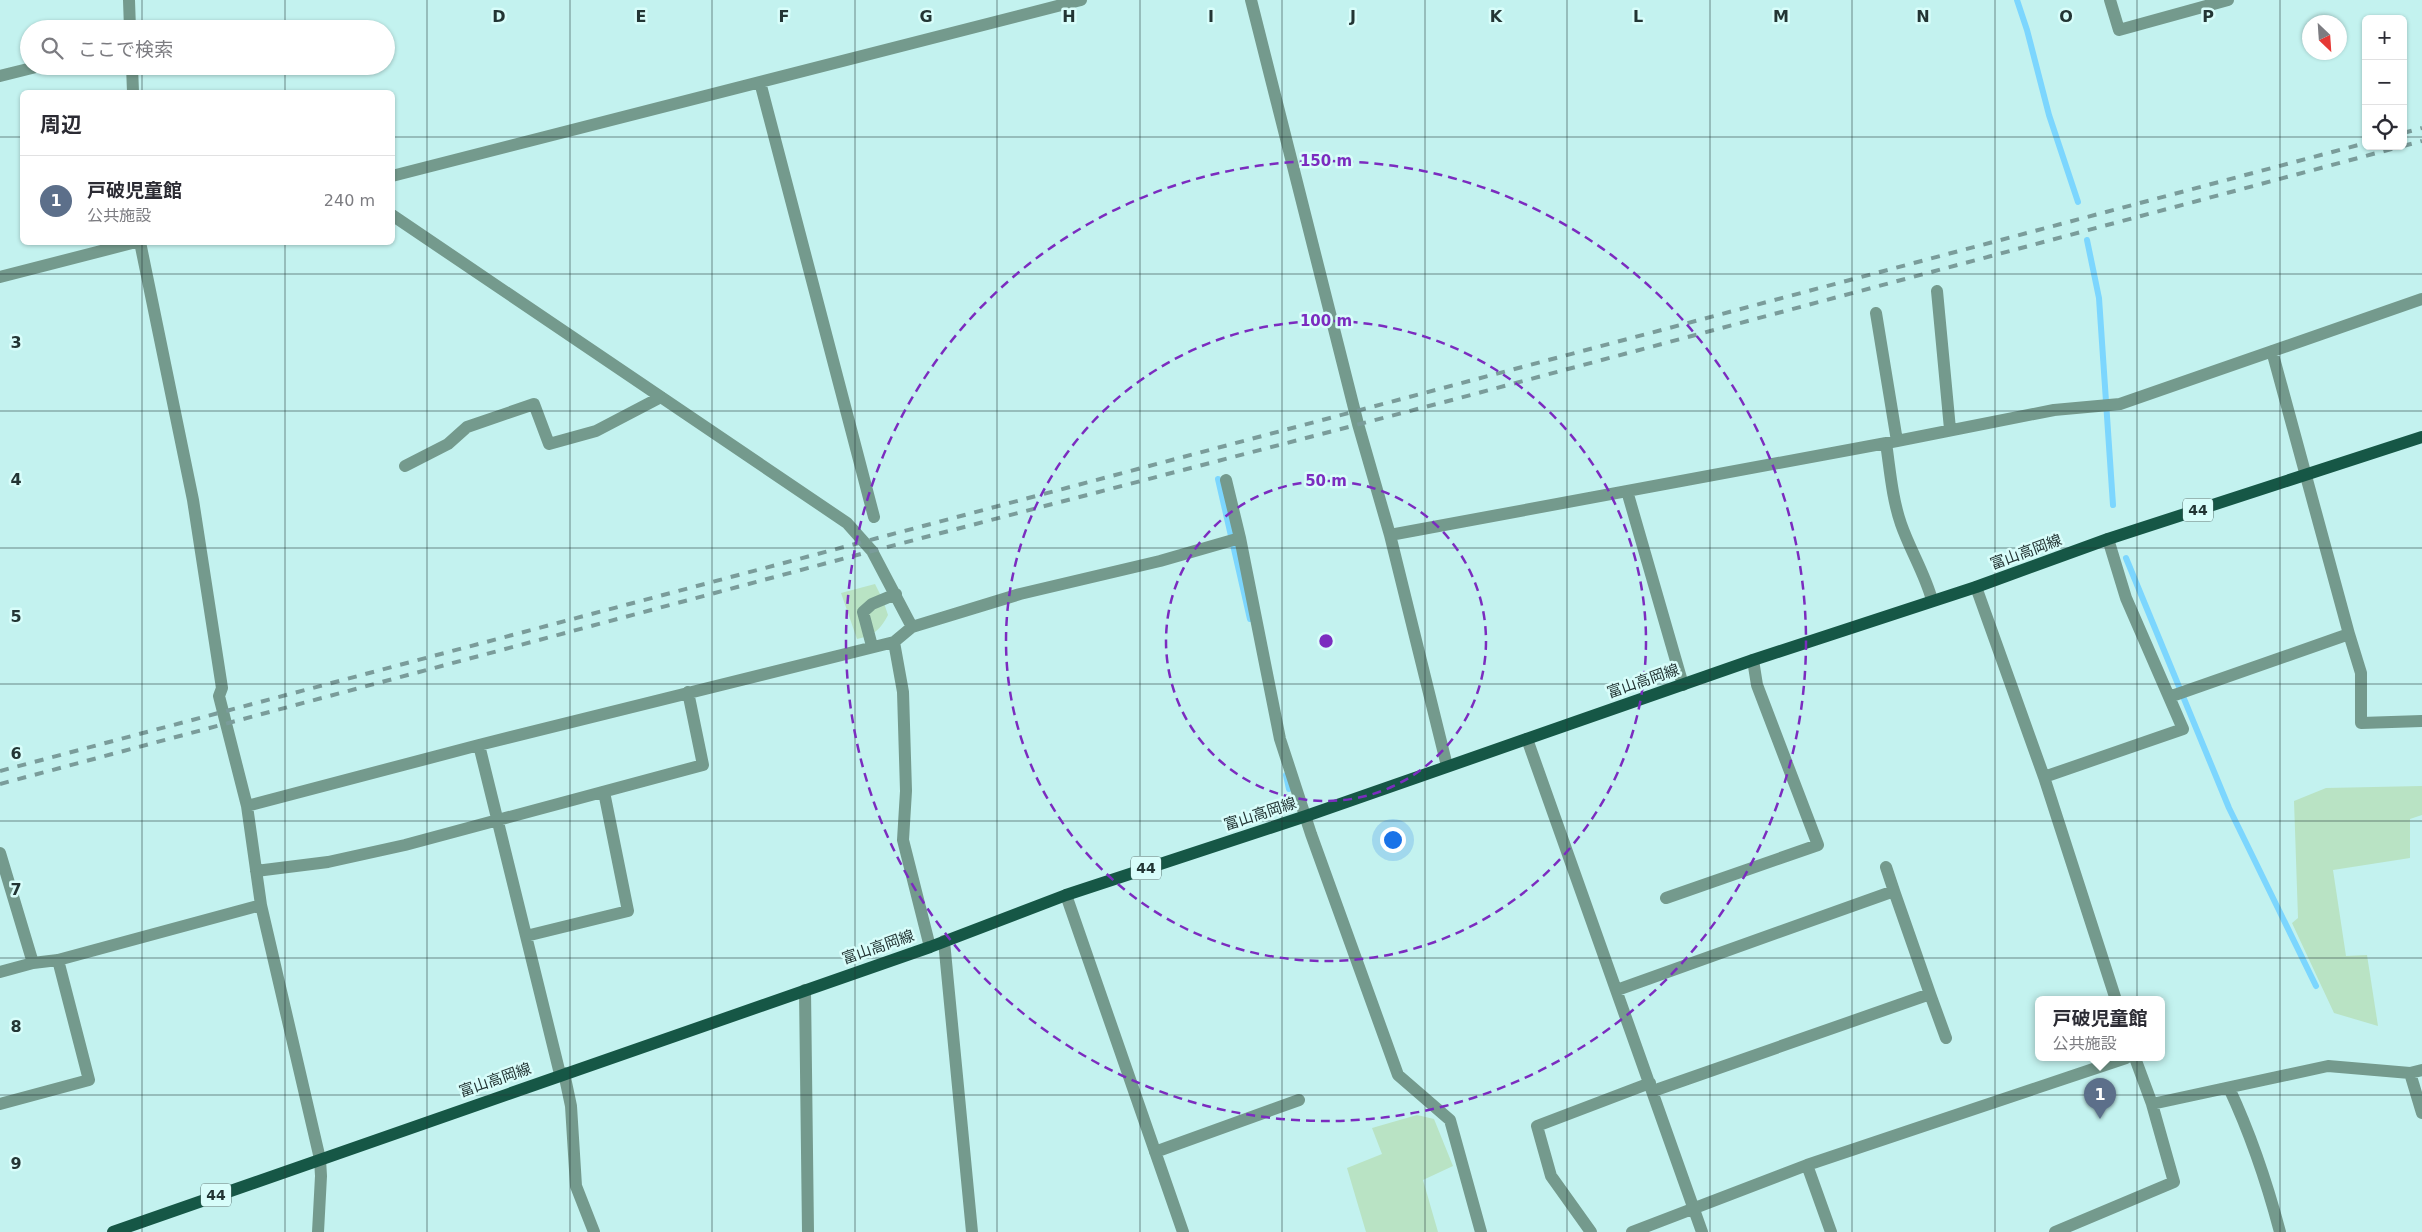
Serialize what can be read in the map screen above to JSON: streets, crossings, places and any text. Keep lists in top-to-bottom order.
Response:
{
  "streets": {
    "main road": ["44", "富山高岡線"]
  },
  "north": "bottom right",
  "page": {
    "map_buttons": ["+", "−"],
    "search": "ここで検索",
    "heading": "周辺",
    "list": [
      {
        "mark": "1",
        "name": "戸破児童館",
        "note": "公共施設",
        "value": "240 m"
      }
    ],
    "popup": ["戸破児童館", "公共施設"],
    "pins": "1"
  },
  "grid": {
    "columns": [
      "D",
      "E",
      "F",
      "G",
      "H",
      "I",
      "J",
      "K",
      "L",
      "M",
      "N",
      "O",
      "P"
    ],
    "rows": [
      "3",
      "4",
      "5",
      "6",
      "7",
      "8",
      "9"
    ]
  },
  "rings": ["150 m", "100 m", "50 m"]
}
